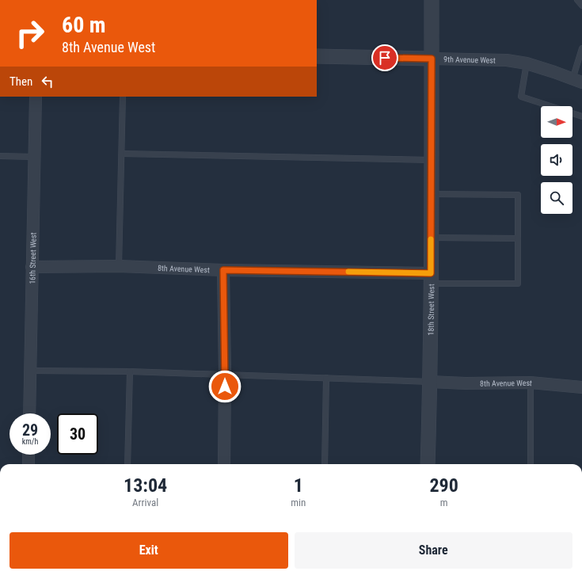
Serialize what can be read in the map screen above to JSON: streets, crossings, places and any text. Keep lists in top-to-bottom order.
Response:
{
  "streets": {
    "street": [
      "9th Avenue West",
      "16th Street West",
      "8th Avenue West",
      "18th Street West"
    ]
  },
  "crossings": [
    ["9th Avenue West", "18th Street West"],
    ["16th Street West", "8th Avenue West"],
    ["8th Avenue West", "18th Street West"]
  ],
  "north": "right",
  "page": {
    "turn": ["60 m", "8th Avenue West"],
    "then": "Then",
    "speed": "29 km/h",
    "limit": "30",
    "eta": [
      "13:04",
      "Arrival",
      "1",
      "min",
      "290",
      "m"
    ],
    "buttons": ["Exit", "Share"]
  }
}
